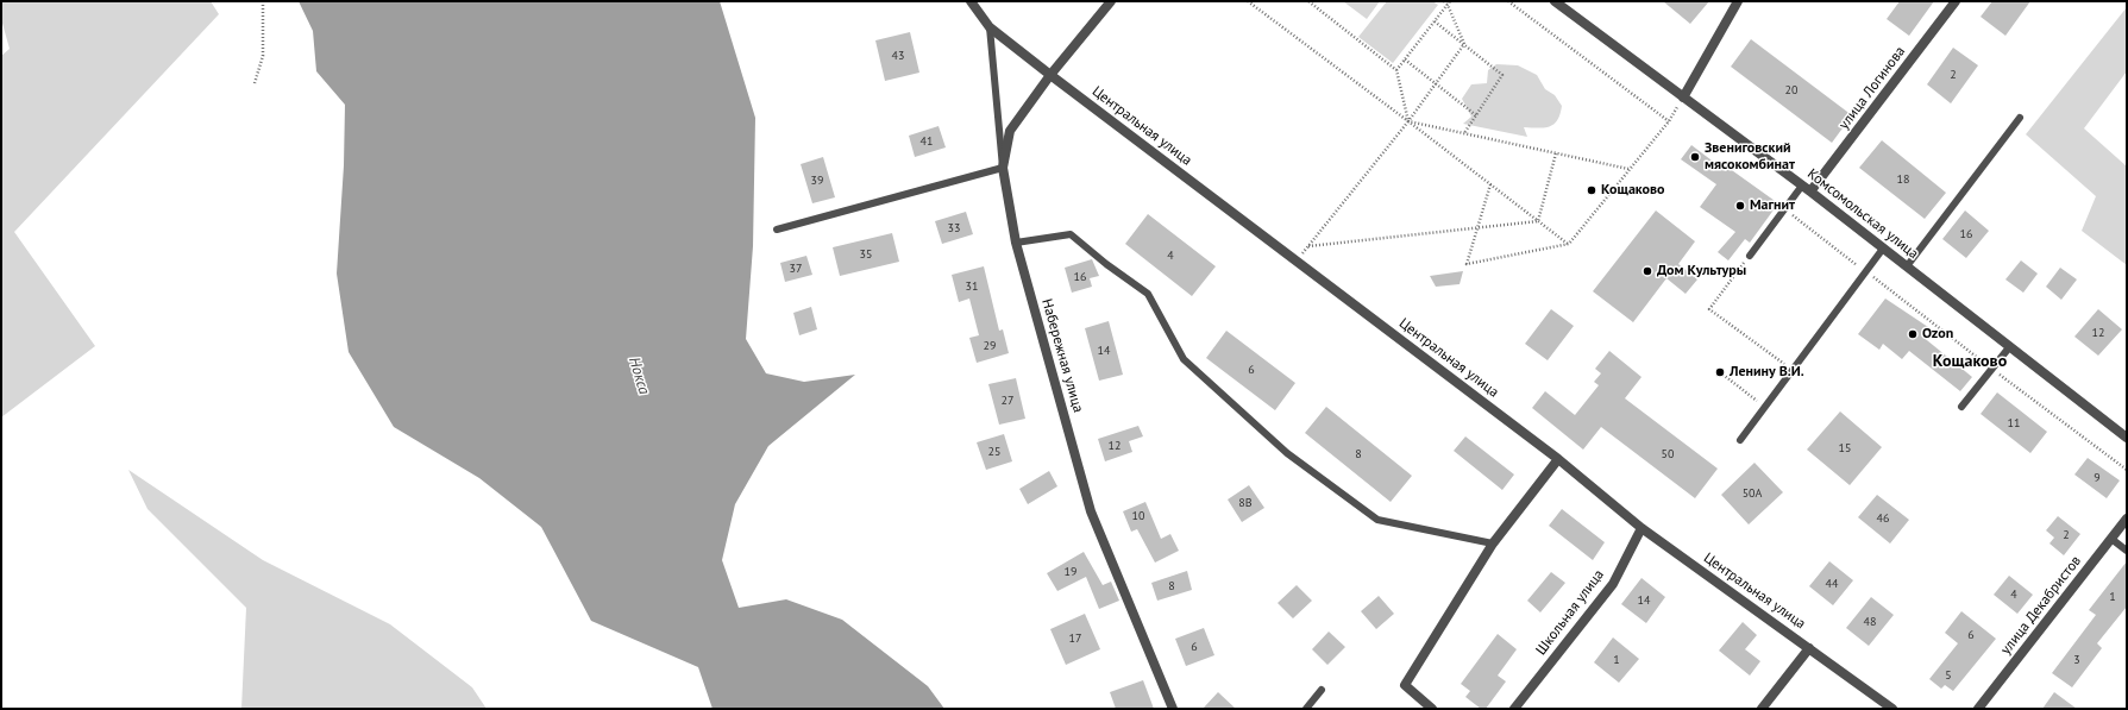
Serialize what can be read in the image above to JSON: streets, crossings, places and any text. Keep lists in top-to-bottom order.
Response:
{
  "streets": {
    "street": [
      "улица Логинова",
      "Центральная улица",
      "Комсомольская улица",
      "Набережная улица",
      "улица Декабристов",
      "Школьная улица"
    ]
  },
  "crossings": [
    ["улица Логинова", "Комсомольская улица"],
    ["Центральная улица", "Набережная улица"],
    ["Центральная улица", "Школьная улица"]
  ],
  "districts": ["Кощаково"],
  "water": ["Нокса"],
  "places": [
    "Звениговский мясокомбинат",
    "Кощаково",
    "Магнит",
    "Дом Культуры",
    "Ozon",
    "Ленину В.И."
  ],
  "house_numbers": [
    "43",
    "2",
    "20",
    "41",
    "18",
    "39",
    "33",
    "16",
    "35",
    "4",
    "37",
    "16",
    "31",
    "12",
    "29",
    "14",
    "6",
    "27",
    "11",
    "12",
    "15",
    "25",
    "8",
    "50",
    "9",
    "50А",
    "8В",
    "10",
    "46",
    "2",
    "19",
    "44",
    "8",
    "4",
    "1",
    "14",
    "48",
    "6",
    "17",
    "6",
    "1",
    "3",
    "5"
  ]
}
